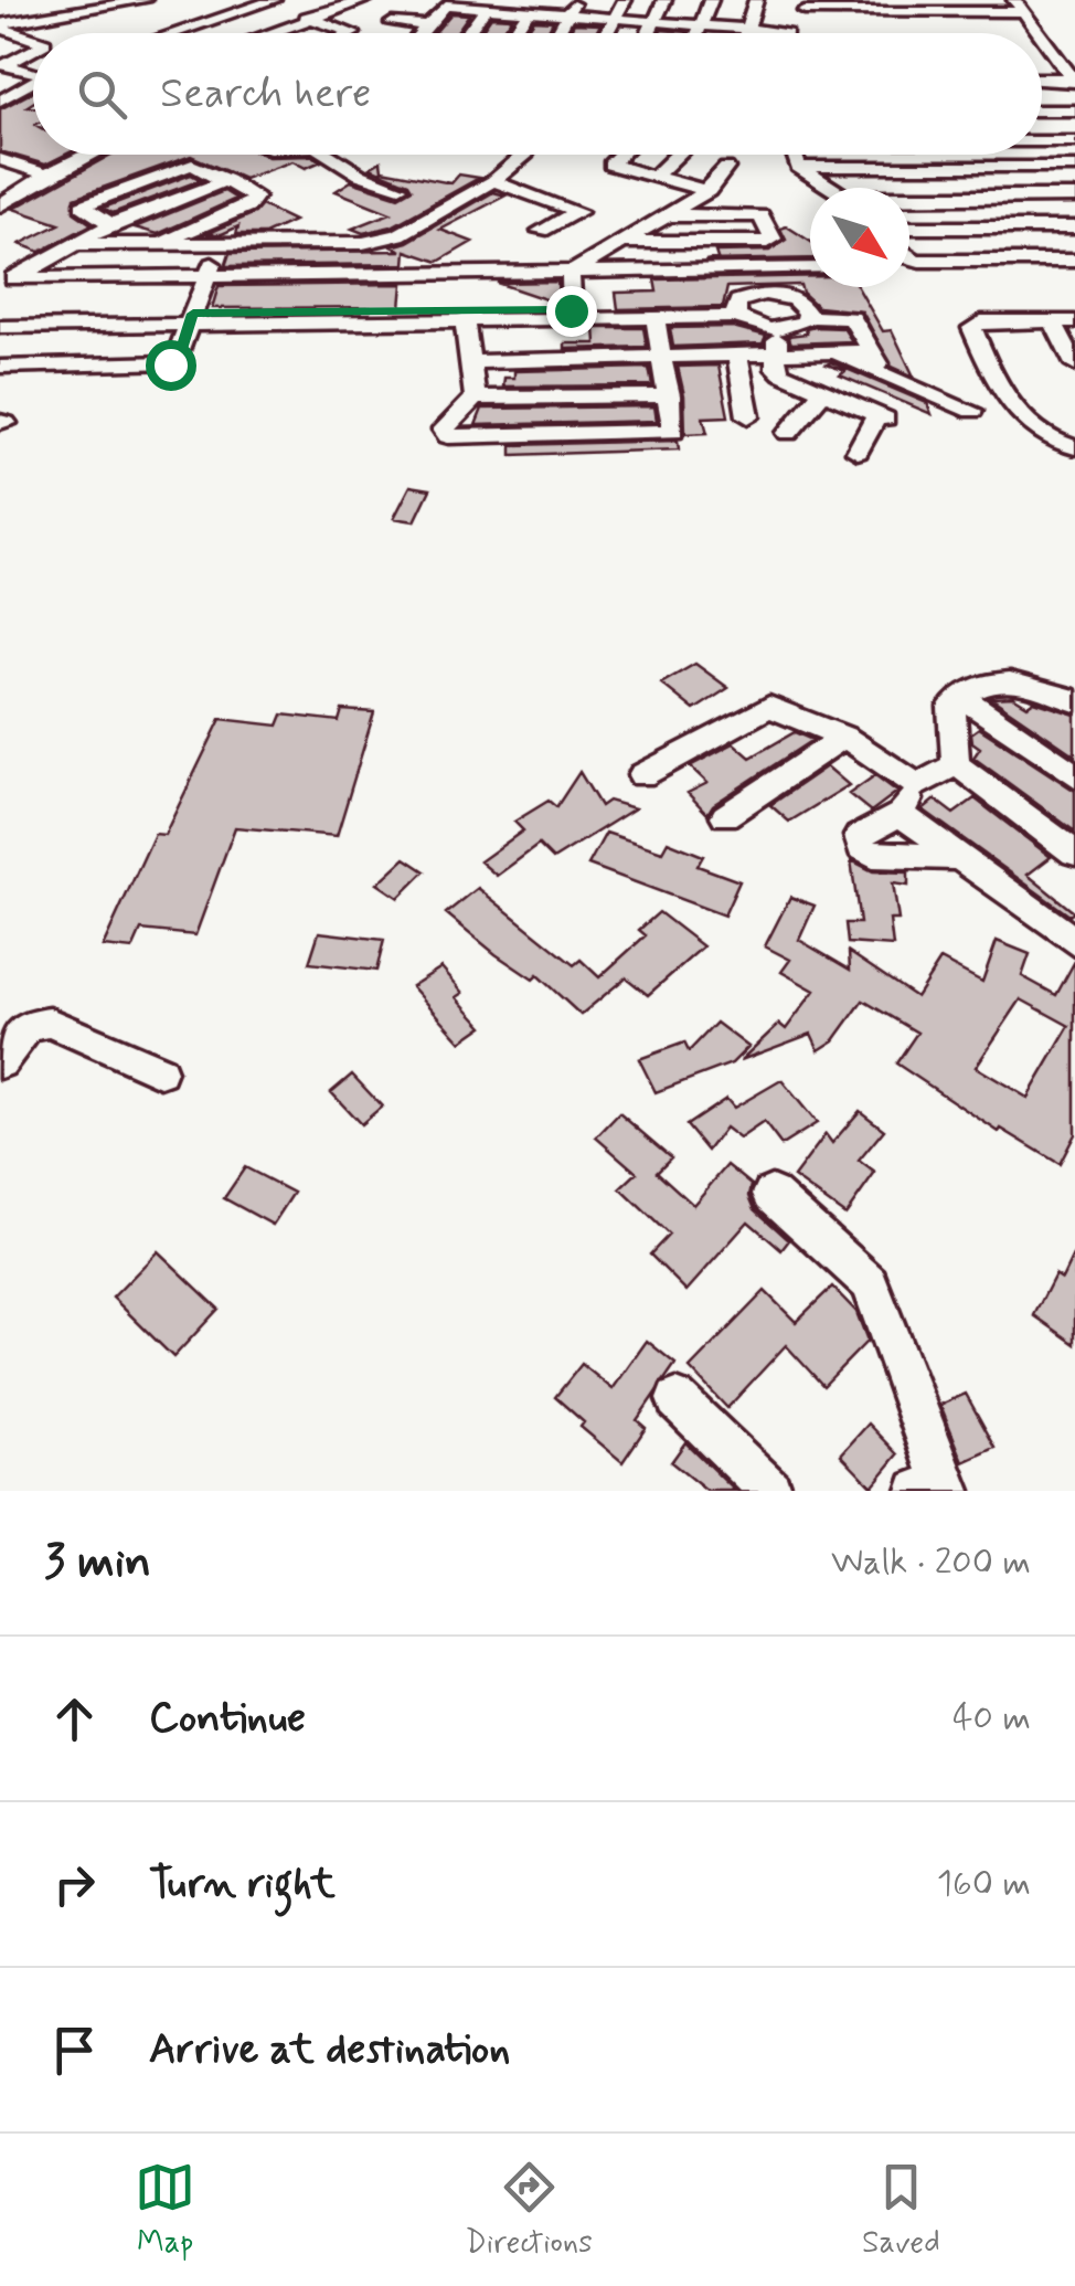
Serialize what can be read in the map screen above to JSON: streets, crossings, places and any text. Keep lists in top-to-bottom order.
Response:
{
  "north": "bottom right",
  "page": {
    "search": "Search here",
    "heading": ["3 min", "Walk · 200 m"],
    "list": [
      ["Continue", "40 m"],
      ["Turn right", "160 m"],
      "Arrive at destination"
    ],
    "nav": ["Map", "Directions", "Saved"]
  }
}
